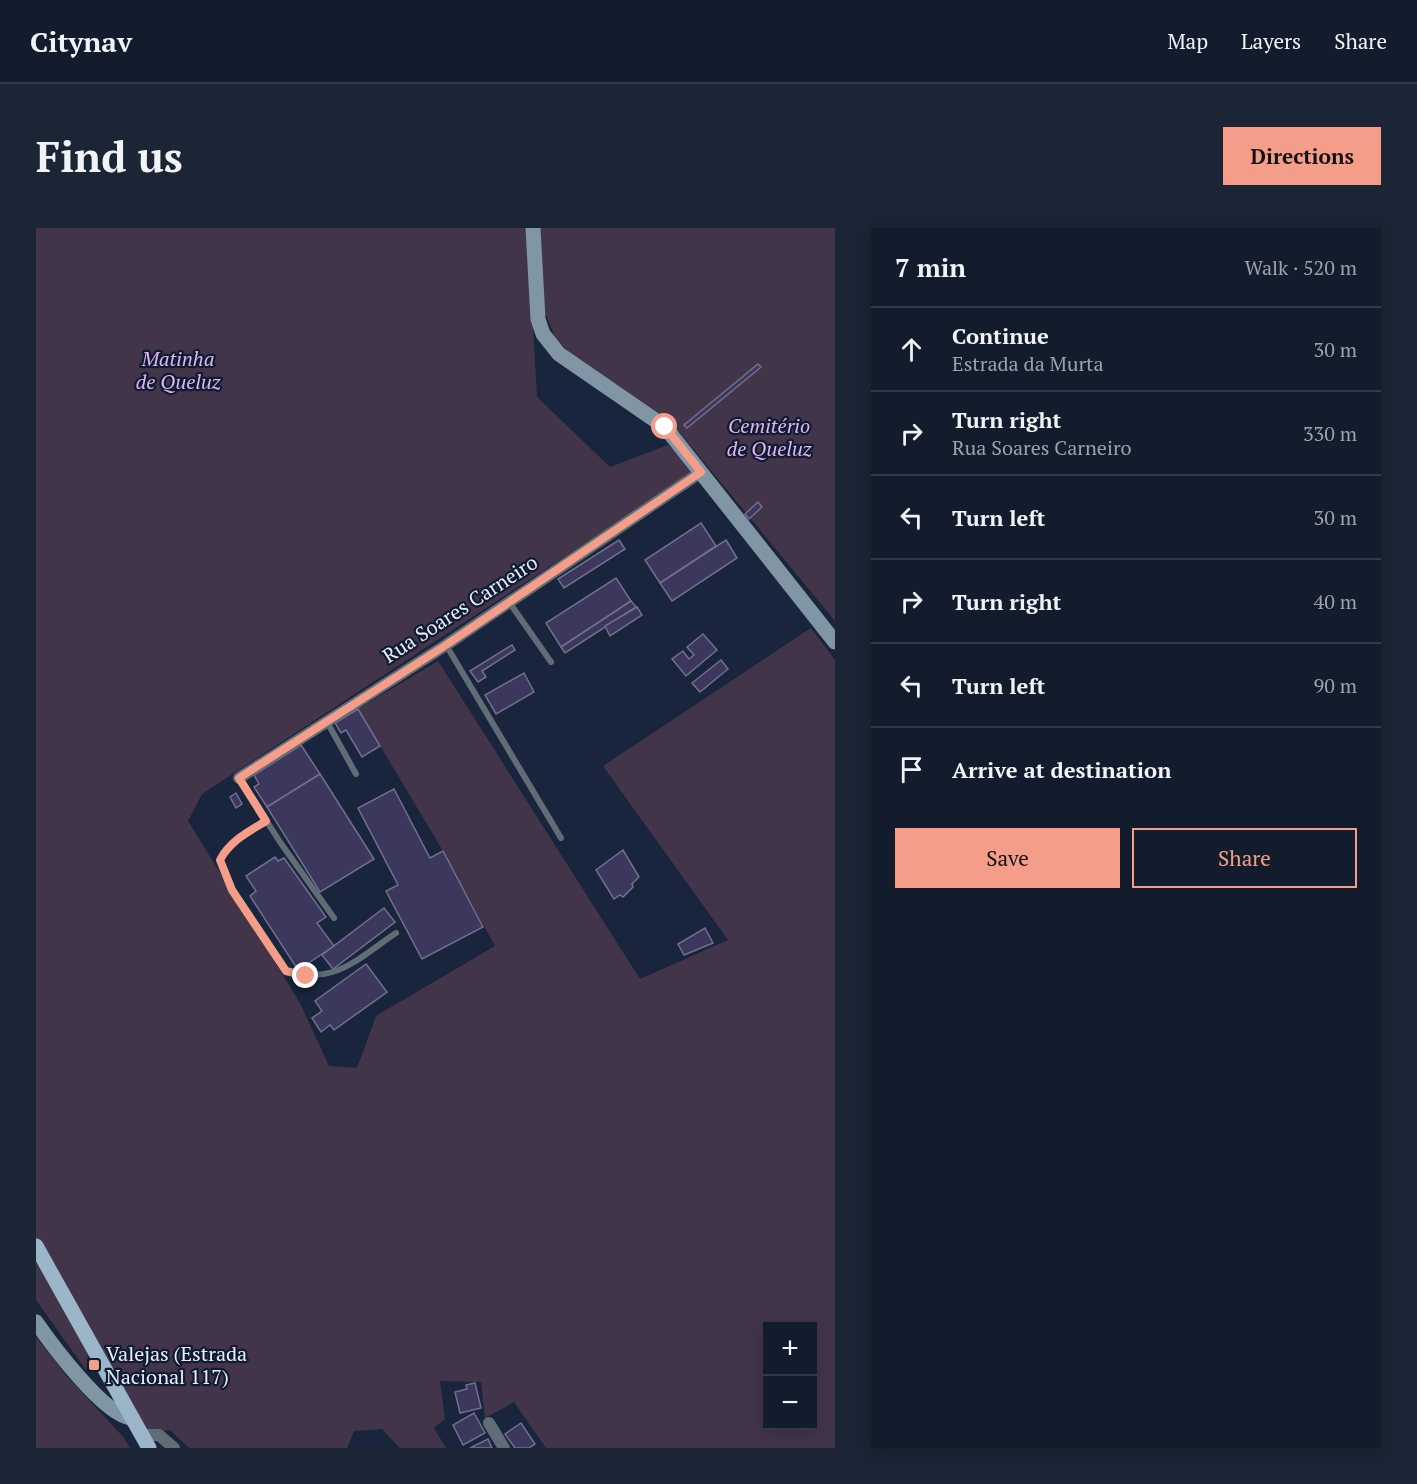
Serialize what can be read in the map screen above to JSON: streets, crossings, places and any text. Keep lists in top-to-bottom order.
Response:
{
  "streets": {
    "street": ["Rua Soares Carneiro"]
  },
  "parks": ["Matinha de Queluz", "Cemitério de Queluz"],
  "places": {
    "transit": ["Valejas (Estrada Nacional 117)"]
  },
  "page": {
    "header": "Citynav",
    "nav": ["Map", "Layers", "Share"],
    "buttons": [
      "Directions",
      ["Save", "Share"]
    ],
    "title": "Find us",
    "heading": ["7 min", "Walk · 520 m"],
    "list": [
      ["Continue", "Estrada da Murta", "30 m"],
      ["Turn right", "Rua Soares Carneiro", "330 m"],
      ["Turn left", "30 m"],
      ["Turn right", "40 m"],
      ["Turn left", "90 m"],
      "Arrive at destination"
    ],
    "map_buttons": ["+", "−"]
  }
}
